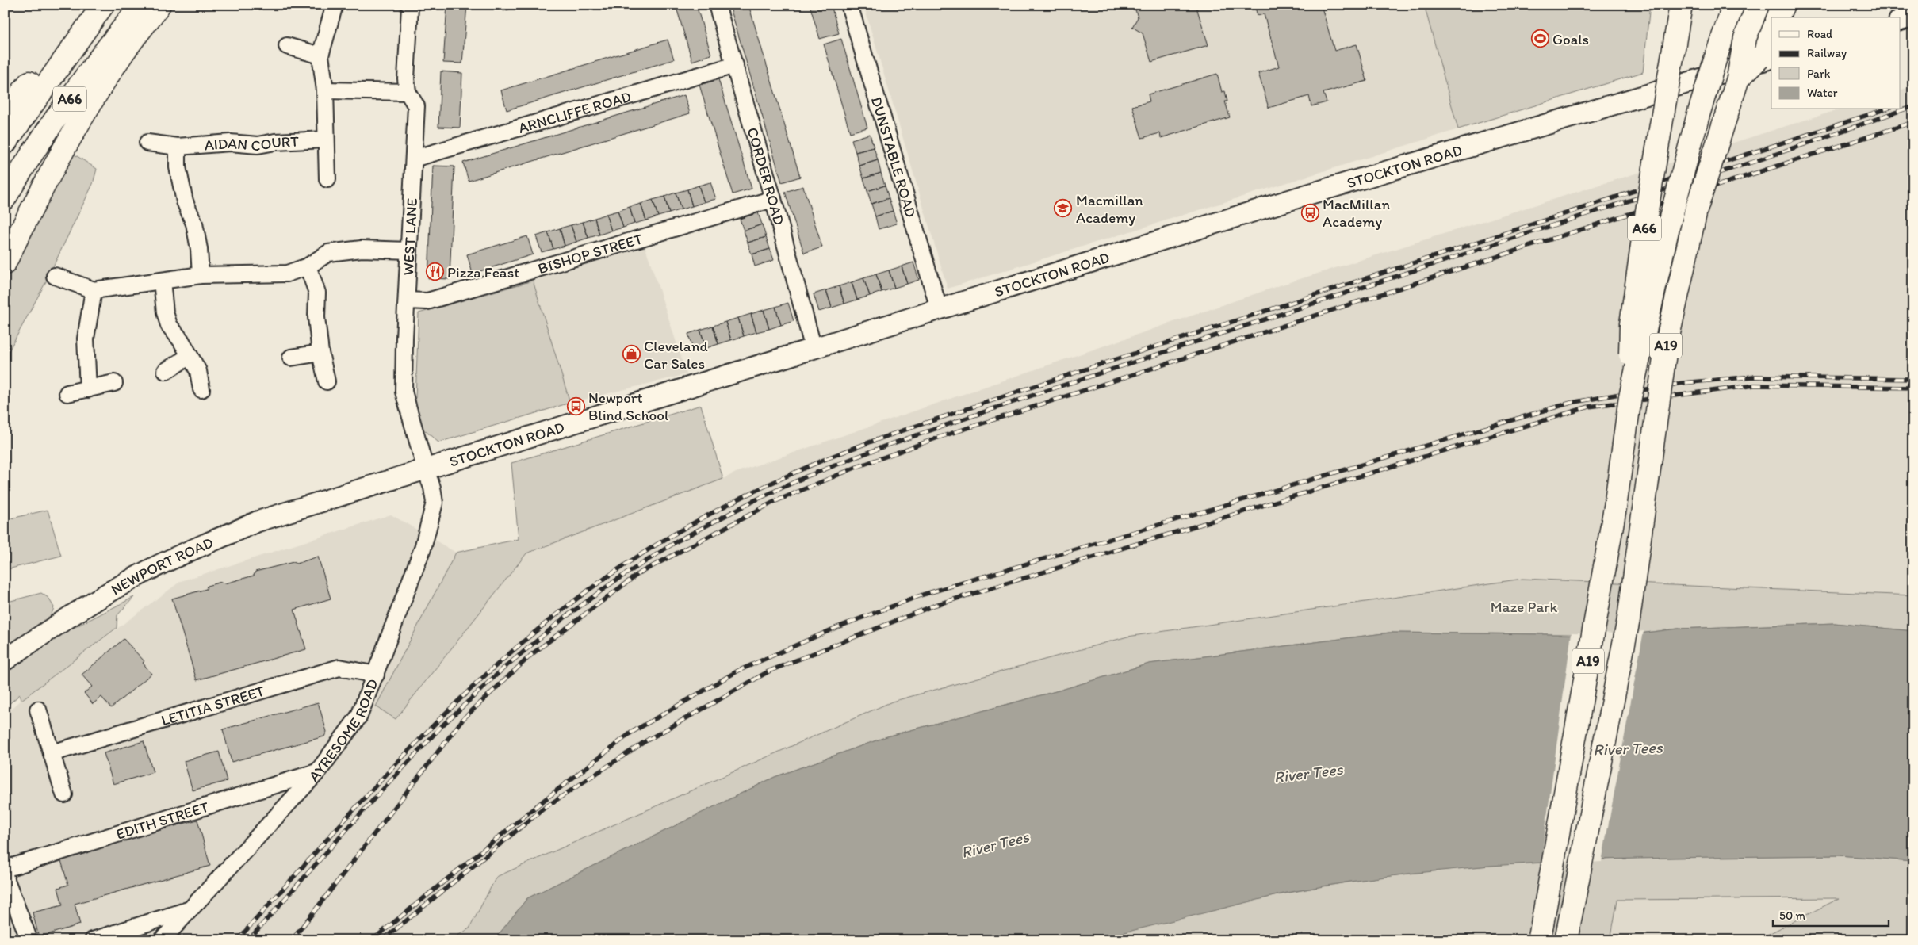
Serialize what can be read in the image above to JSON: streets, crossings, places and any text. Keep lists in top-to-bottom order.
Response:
{
  "streets": {
    "highway": ["A66", "A19"],
    "main road": ["STOCKTON ROAD", "NEWPORT ROAD"],
    "street": [
      "ARNCLIFFE ROAD",
      "AIDAN COURT",
      "DUNSTABLE ROAD",
      "CORDER ROAD",
      "WEST LANE",
      "BISHOP STREET",
      "LETITIA STREET",
      "AYRESOME ROAD",
      "EDITH STREET"
    ]
  },
  "crossings": [
    ["A66", "A19"],
    ["ARNCLIFFE ROAD", "CORDER ROAD"],
    ["ARNCLIFFE ROAD", "WEST LANE"],
    ["DUNSTABLE ROAD", "STOCKTON ROAD"],
    ["STOCKTON ROAD", "CORDER ROAD"],
    ["STOCKTON ROAD", "WEST LANE"],
    ["STOCKTON ROAD", "NEWPORT ROAD"],
    ["STOCKTON ROAD", "AYRESOME ROAD"],
    ["CORDER ROAD", "BISHOP STREET"],
    ["WEST LANE", "BISHOP STREET"],
    ["WEST LANE", "AYRESOME ROAD"],
    ["LETITIA STREET", "AYRESOME ROAD"],
    ["AYRESOME ROAD", "EDITH STREET"]
  ],
  "water": ["River Tees"],
  "parks": ["Maze Park"],
  "places": {
    "sports": ["Goals"],
    "school or university": ["Macmillan Academy"],
    "bus stop": ["MacMillan Academy", "Newport Blind School"],
    "restaurant": ["Pizza Feast"],
    "shop": ["Cleveland Car Sales"]
  },
  "legend": [
    "Road",
    "Railway",
    "Park",
    "Water"
  ],
  "scale_bar": "50 m"
}
